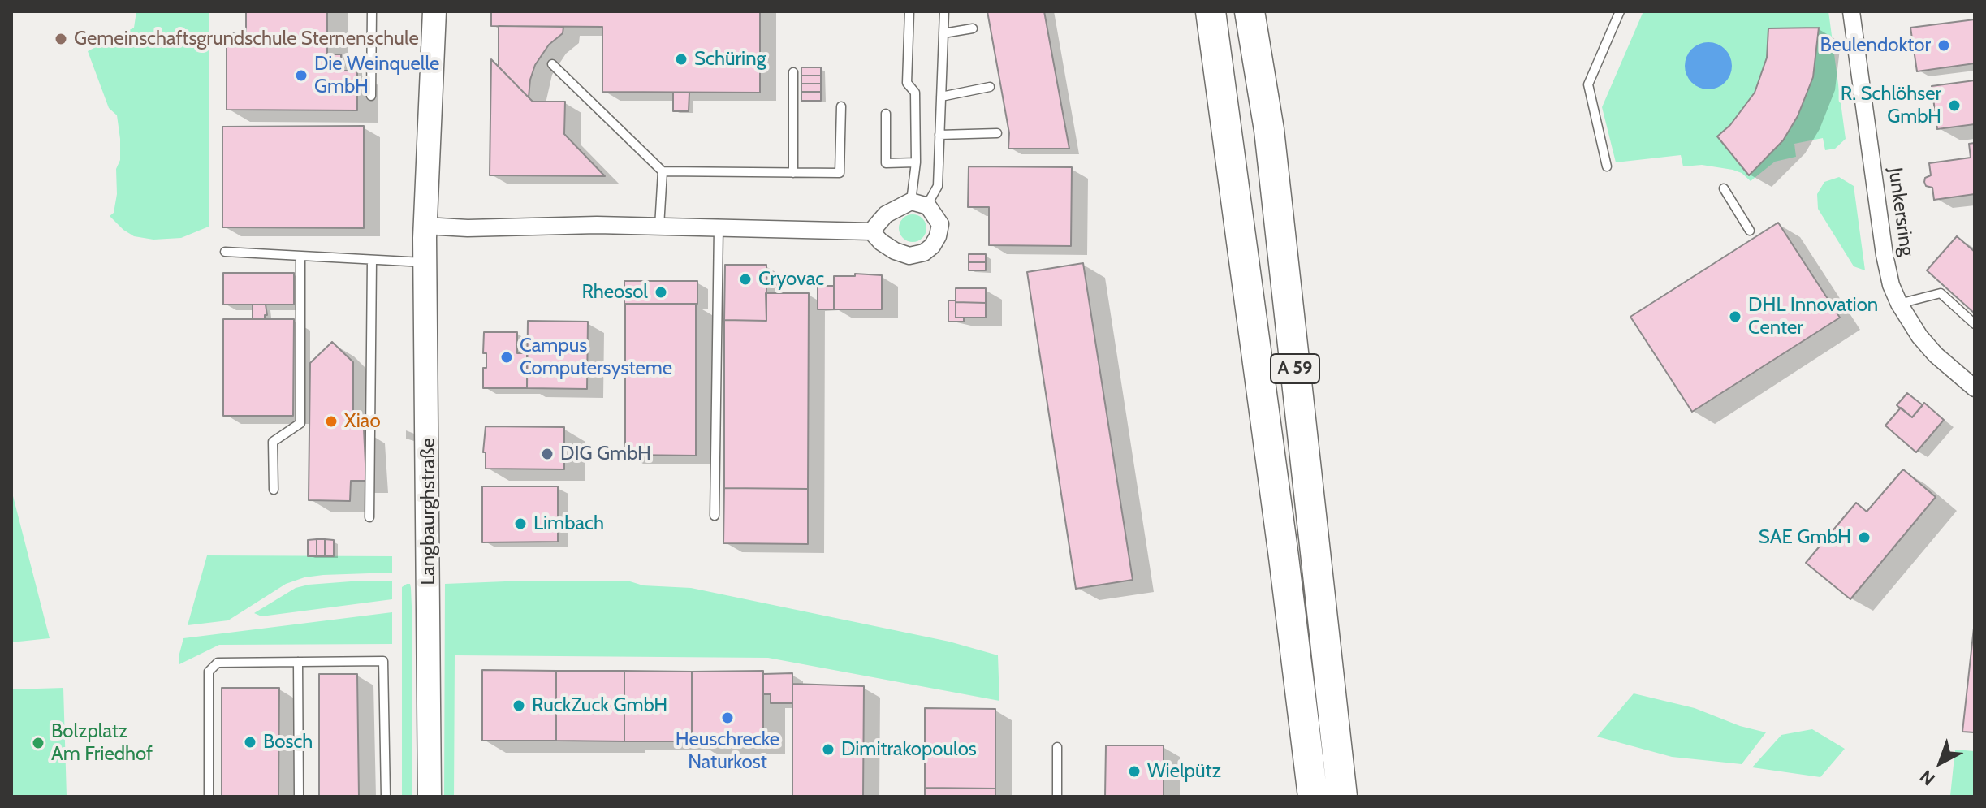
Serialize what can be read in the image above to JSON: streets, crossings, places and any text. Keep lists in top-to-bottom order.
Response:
{
  "streets": {
    "highway": ["A 59"],
    "main road": ["Langbaurghstraße"],
    "street": ["Junkersring"]
  },
  "places": [
    "Gemeinschaftsgrundschule Sternenschule",
    "Beulendoktor",
    "Schüring",
    "Die Weinquelle GmbH",
    "R. Schlöhser GmbH",
    "Cryovac",
    "Rheosol",
    "DHL Innovation Center",
    "Campus Computersysteme",
    "Xiao",
    "DIG GmbH",
    "Limbach",
    "SAE GmbH",
    "RuckZuck GmbH",
    "Heuschrecke Naturkost",
    "Bosch",
    "Bolzplatz Am Friedhof",
    "Dimitrakopoulos",
    "Wielpütz"
  ],
  "north": "bottom left"
}
